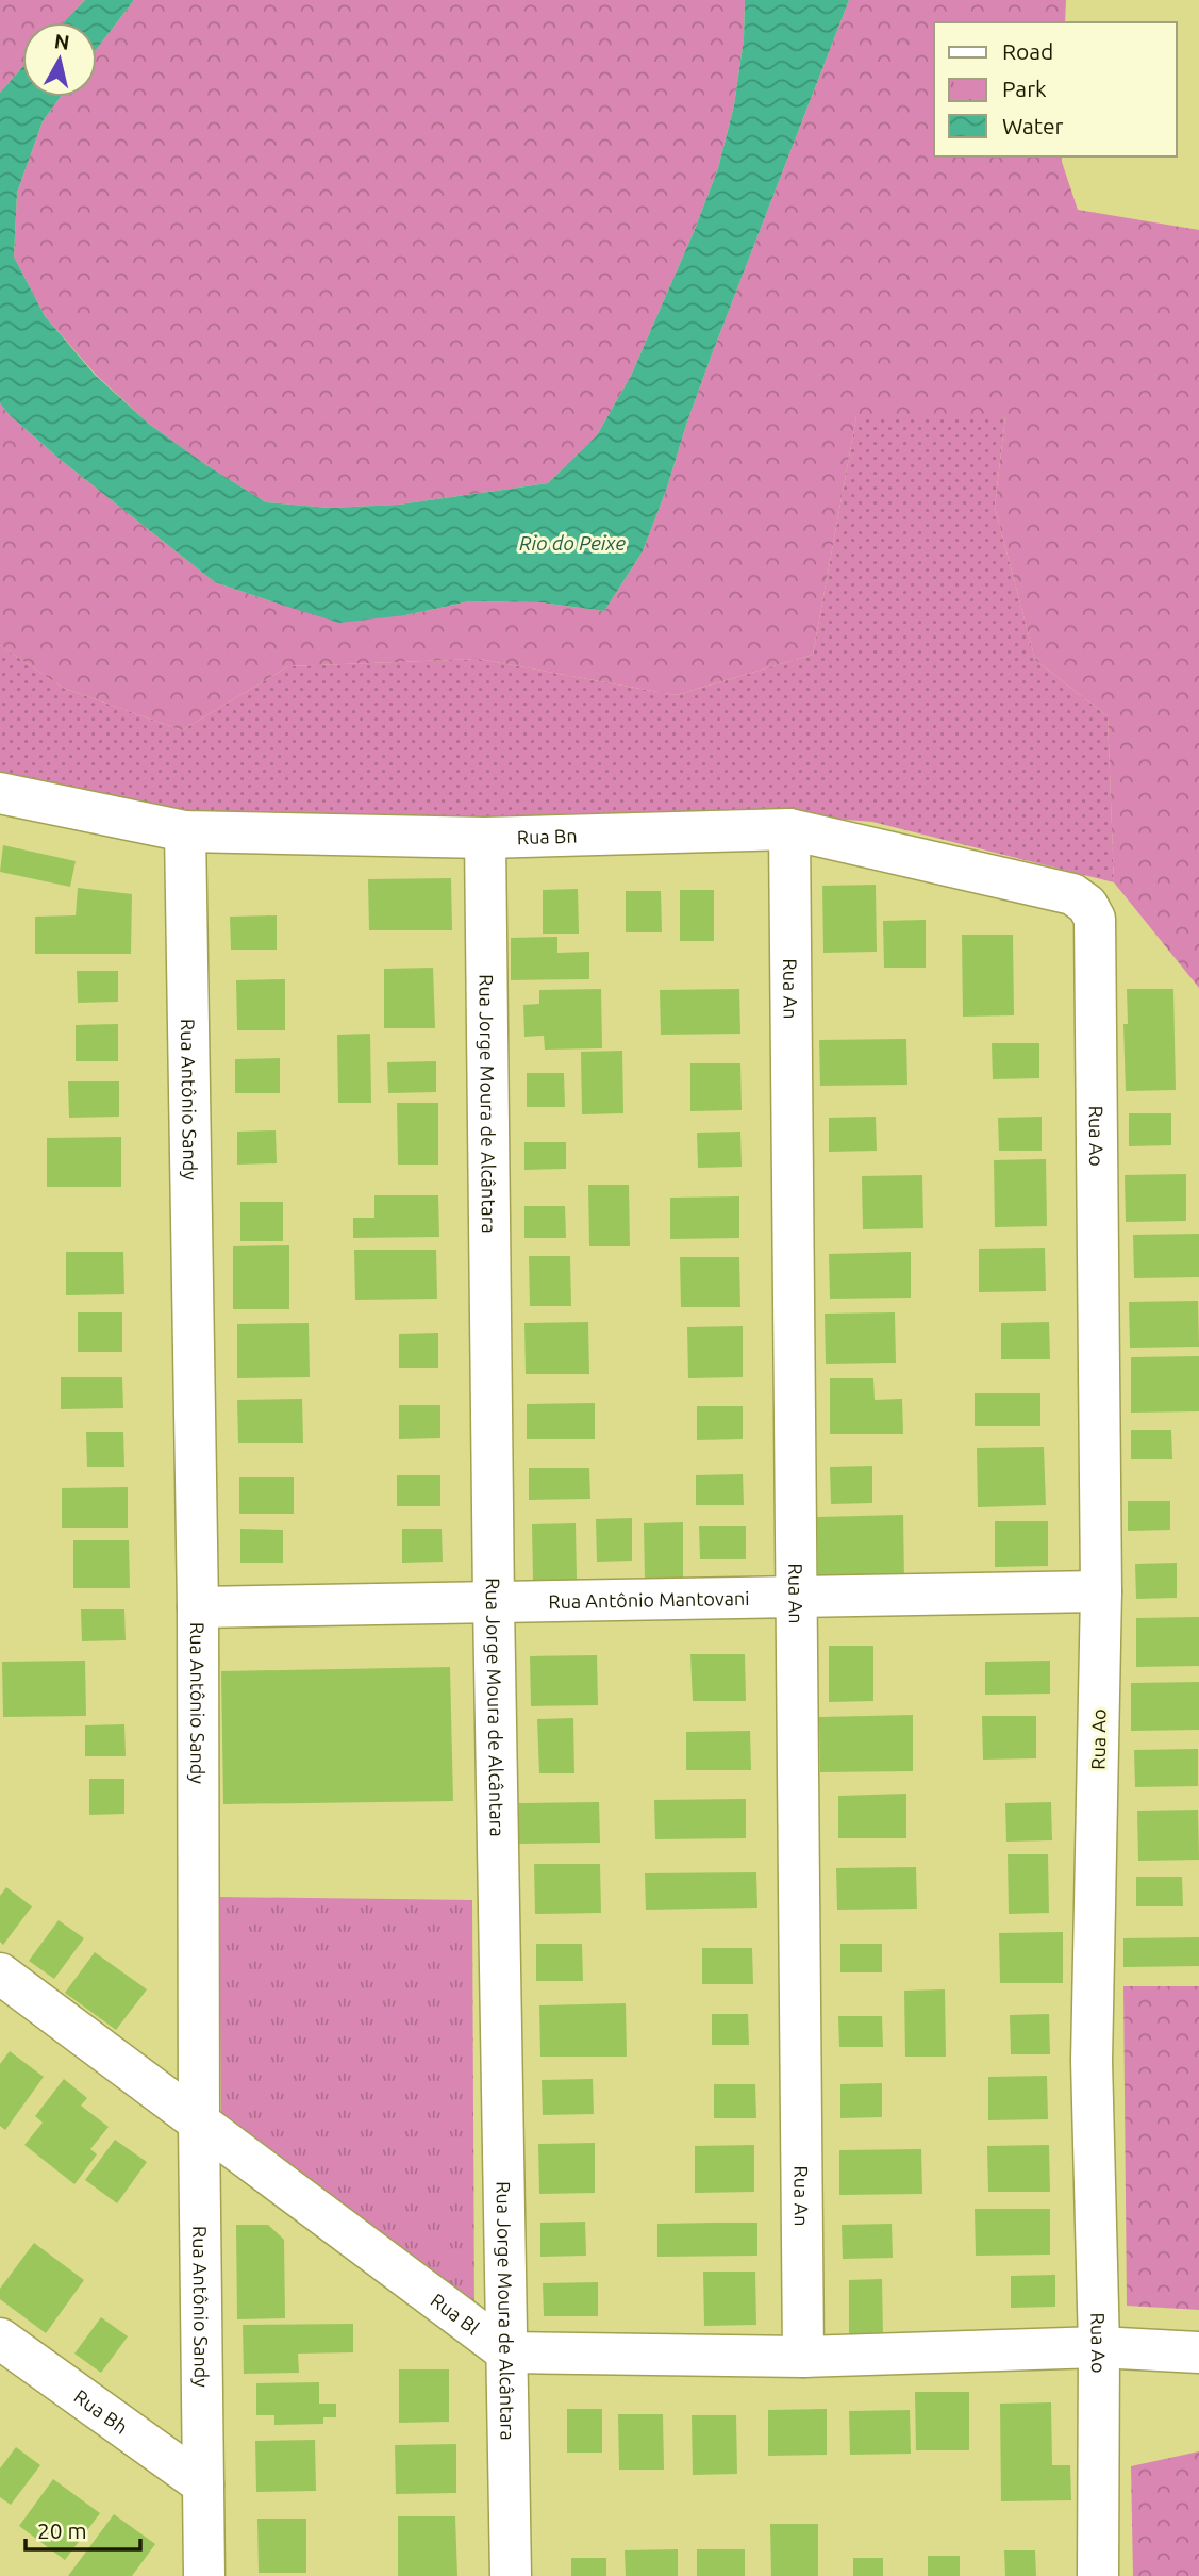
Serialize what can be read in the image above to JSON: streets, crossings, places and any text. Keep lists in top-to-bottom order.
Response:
{
  "streets": {
    "street": [
      "Rua Bn",
      "Rua An",
      "Rua Antônio Sandy",
      "Rua Jorge Moura de Alcântara",
      "Rua Ao",
      "Rua Antônio Mantovani",
      "Rua Bl",
      "Rua Bh"
    ]
  },
  "crossings": [
    ["Rua Bn", "Rua An"],
    ["Rua Bn", "Rua Antônio Sandy"],
    ["Rua Bn", "Rua Jorge Moura de Alcântara"],
    ["Rua Bn", "Rua Ao"],
    ["Rua An", "Rua Antônio Mantovani"],
    ["Rua Antônio Sandy", "Rua Antônio Mantovani"],
    ["Rua Antônio Sandy", "Rua Bl"],
    ["Rua Antônio Sandy", "Rua Bh"],
    ["Rua Jorge Moura de Alcântara", "Rua Antônio Mantovani"],
    ["Rua Jorge Moura de Alcântara", "Rua Bl"],
    ["Rua Ao", "Rua Antônio Mantovani"]
  ],
  "water": ["Rio do Peixe"],
  "legend": ["Road", "Park", "Water"],
  "scale_bar": "20 m",
  "north": "top"
}
